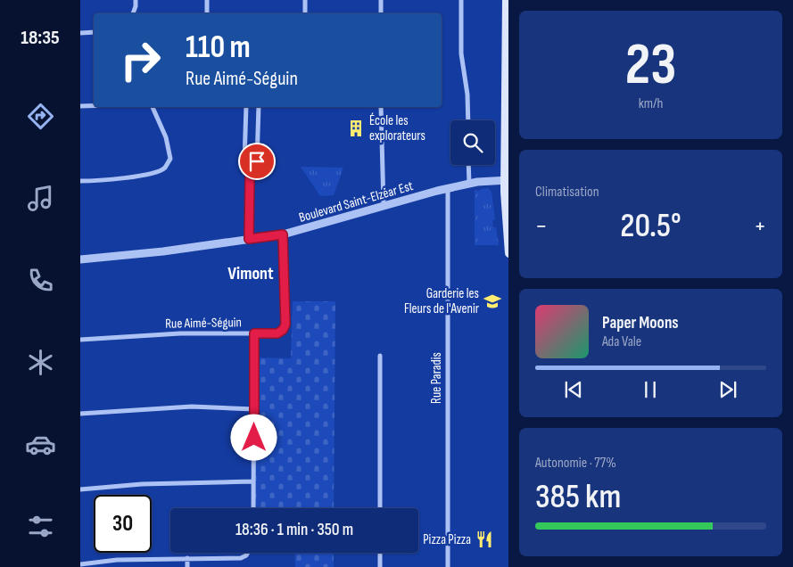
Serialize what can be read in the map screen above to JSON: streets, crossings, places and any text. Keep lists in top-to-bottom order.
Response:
{
  "streets": {
    "street": ["Boulevard Saint-Elzéar Est", "Rue Aimé-Séguin", "Rue Paradis"]
  },
  "crossings": [
    ["Boulevard Saint-Elzéar Est", "Rue Aimé-Séguin"],
    ["Boulevard Saint-Elzéar Est", "Rue Paradis"]
  ],
  "districts": ["Vimont"],
  "places": {
    "building": ["École les explorateurs"],
    "school or university": ["Garderie les Fleurs de l'Avenir"],
    "restaurant": ["Pizza Pizza"]
  },
  "page": {
    "tabs": "18:35",
    "tile": [
      ["23", "km/h"],
      "Climatisation",
      ["Autonomie · 77%", "385 km"]
    ],
    "turn": ["110 m", "Rue Aimé-Séguin"],
    "heat": ["−", "20.5°", "+"],
    "song": ["Paper Moons", "Ada Vale"],
    "limit": "30",
    "trip": "18:36 · 1 min · 350 m"
  }
}
